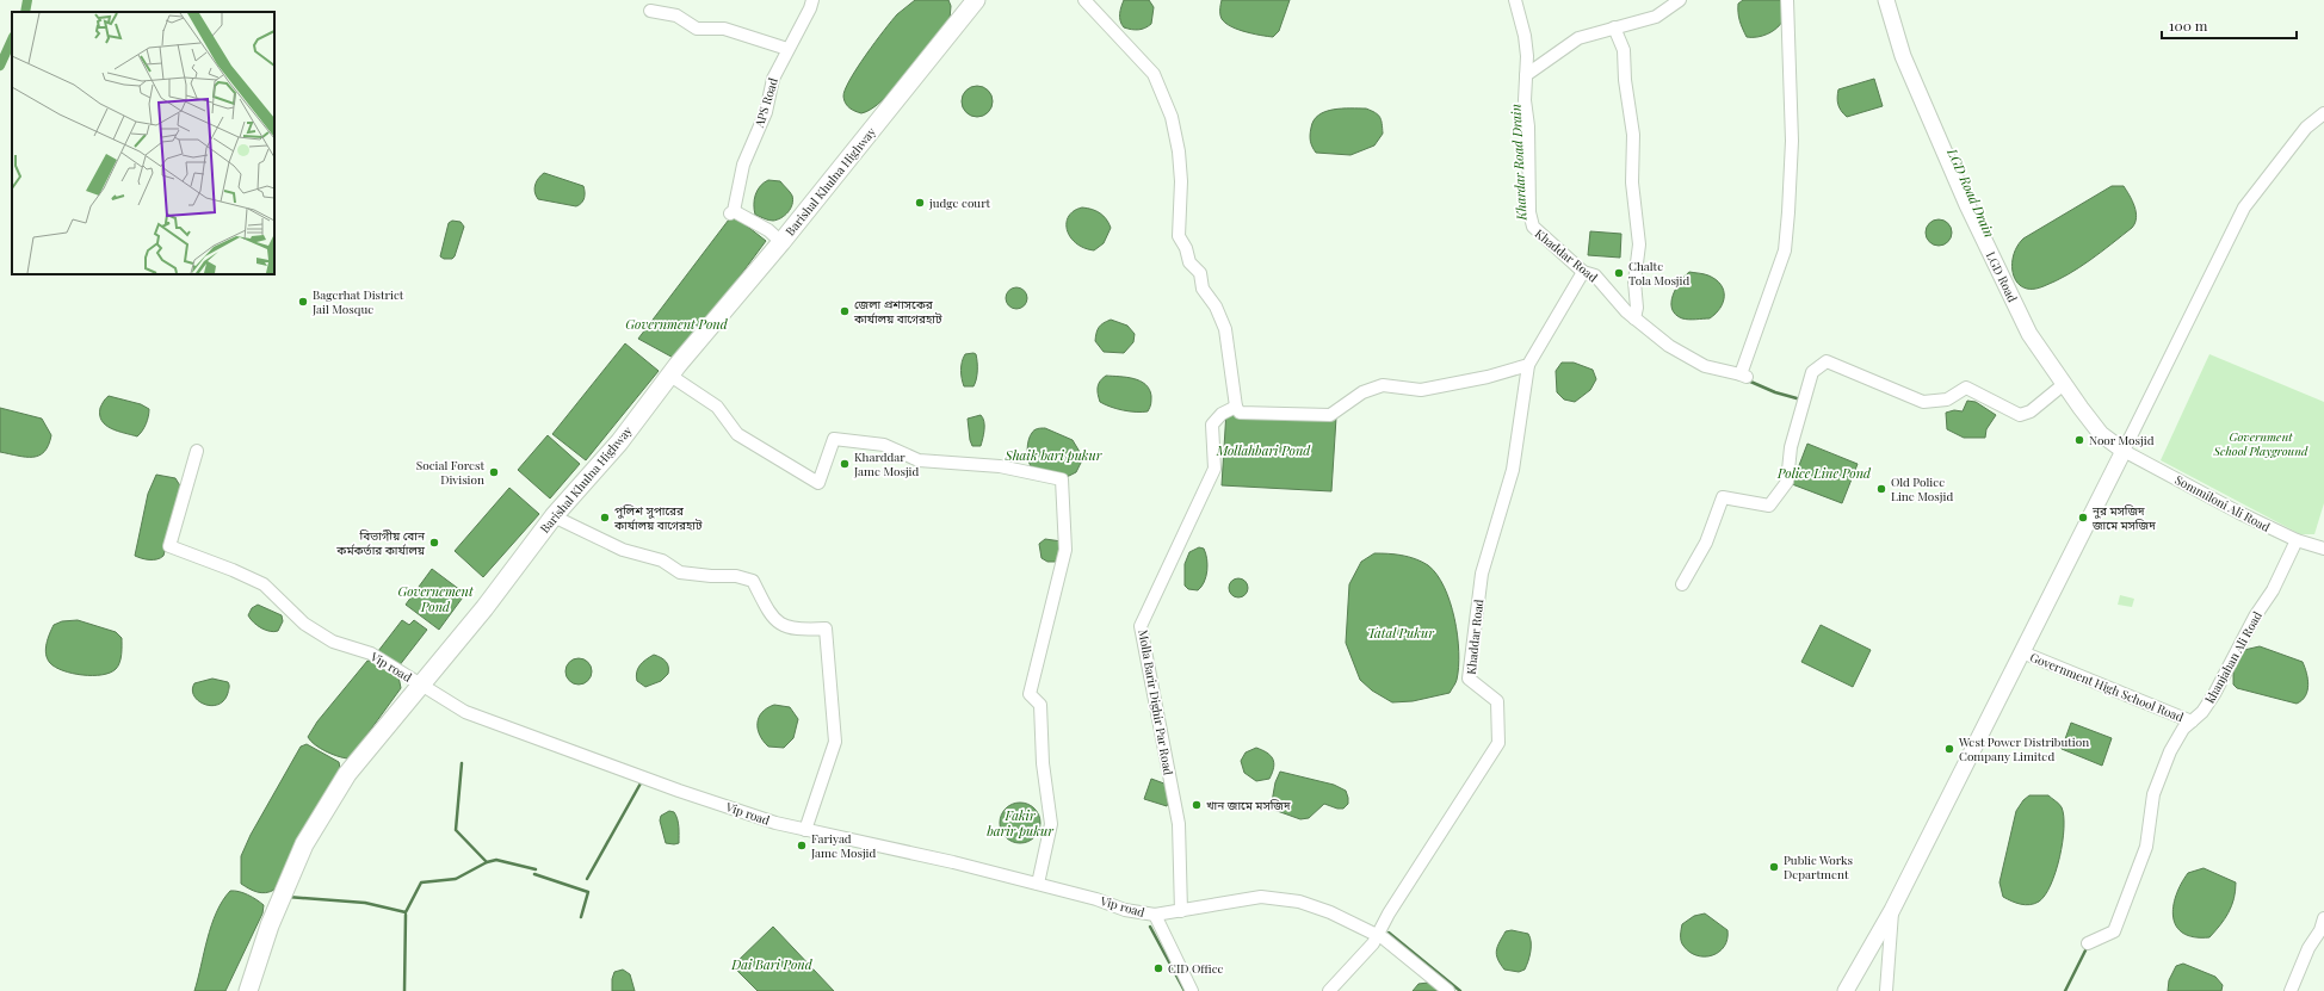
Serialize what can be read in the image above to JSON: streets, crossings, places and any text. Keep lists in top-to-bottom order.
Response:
{
  "streets": {
    "highway": ["Barishal Khulna Highway"],
    "main road": ["LGD Road"],
    "street": [
      "APS Road",
      "Khaddar Road",
      "Sommiloni Ali Road",
      "khanjahan Ali Road",
      "Vip road",
      "Government High School Road",
      "Molla Barir Dighir Par Road"
    ]
  },
  "crossings": [
    ["APS Road", "Barishal Khulna Highway"],
    ["Barishal Khulna Highway", "Vip road"],
    ["Khaddar Road", "Vip road"],
    ["LGD Road", "Sommiloni Ali Road"],
    ["Sommiloni Ali Road", "khanjahan Ali Road"],
    ["khanjahan Ali Road", "Government High School Road"],
    ["Vip road", "Molla Barir Dighir Par Road"]
  ],
  "water": [
    "Khardar Road Drain",
    "LGD Road Drain",
    "Government Pond",
    "Mollahbari Pond",
    "Shaik bari pukur",
    "Police Line Pond",
    "Governement Pond",
    "Tatal Pukur",
    "Fakir barir pukur",
    "Dai Bari Pond"
  ],
  "parks": ["Government School Playground"],
  "places": [
    "judge court",
    "Chalte Tola Mosjid",
    "Bagerhat District Jail Mosque",
    "জেলা প্রশাসকের কার্যালয় বাগেরহাট",
    "Noor Mosjid",
    "Kharddar Jame Mosjid",
    "Social Forest Division",
    "Old Police Line Mosjid",
    "পুলিশ সুপারের কার্যালয় বাগেরহাট",
    "নুর মসজিদ জামে মসজিদ",
    "বিভাগীয় বোন কর্মকর্তার কার্যালয়",
    "West Power Distribution Company Limited",
    "খান জামে মসজিদ",
    "Fariyad Jame Mosjid",
    "Public Works Department",
    "CID Office"
  ],
  "scale_bar": "100 m"
}
